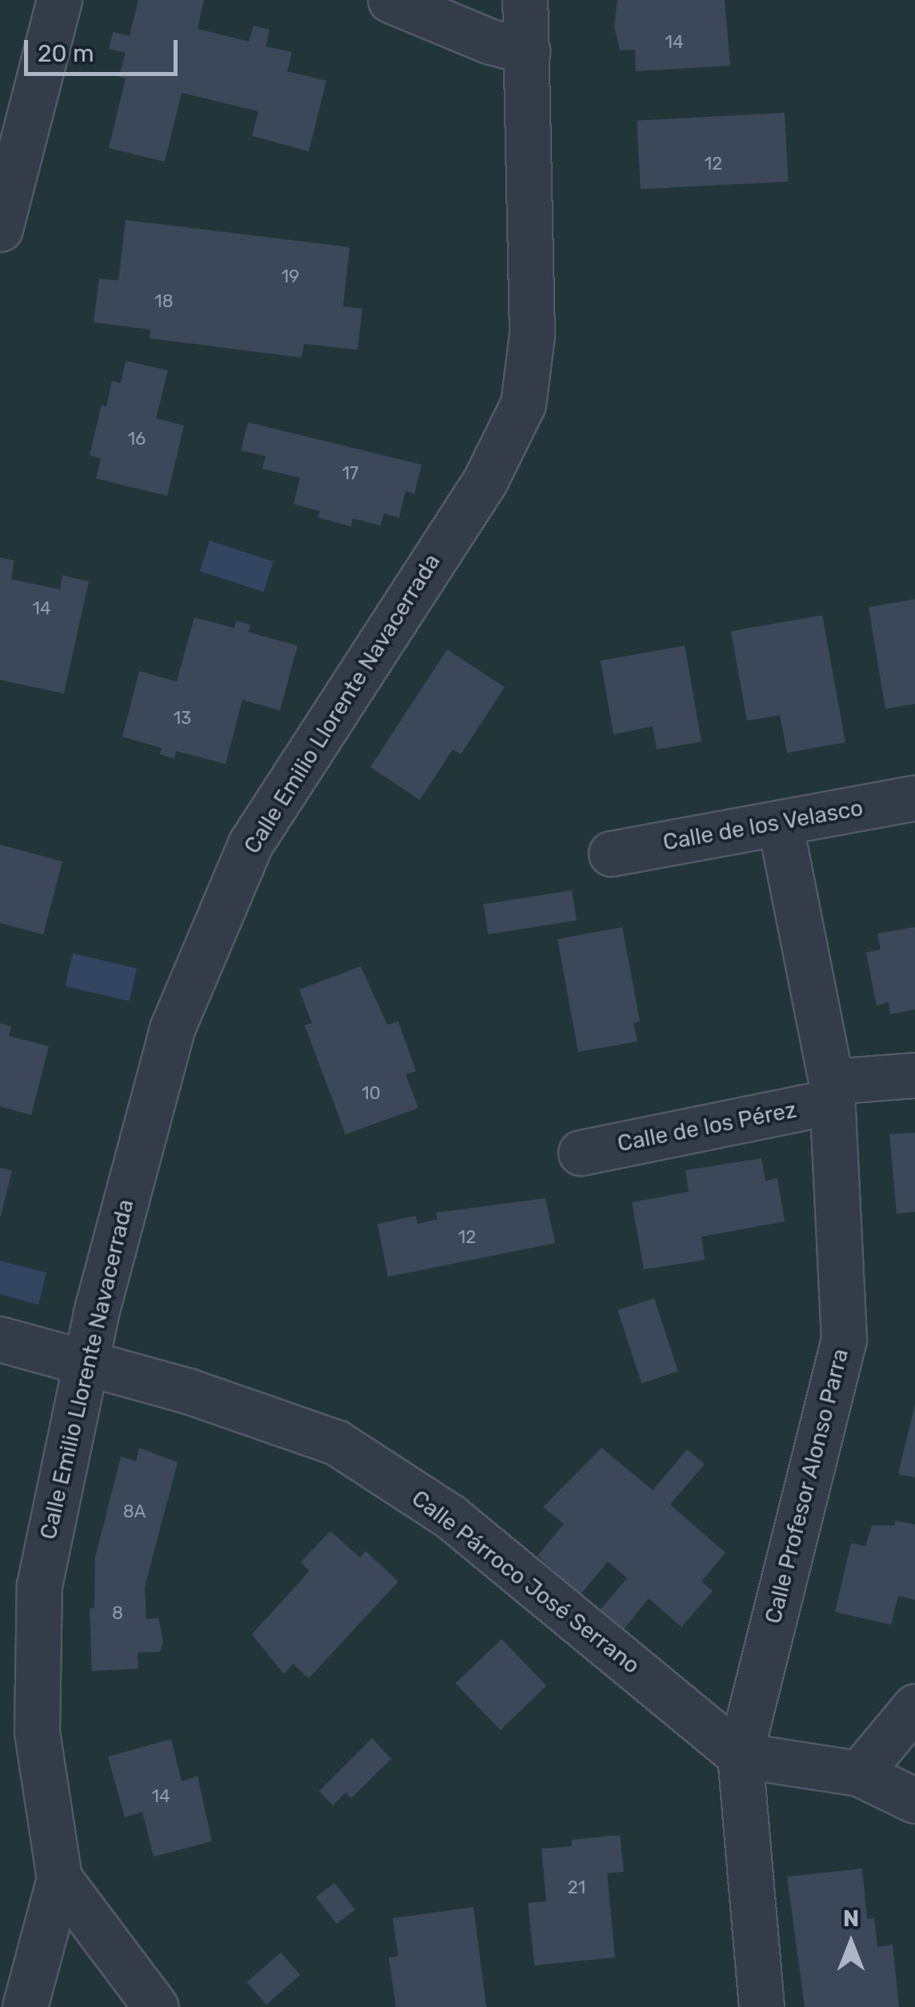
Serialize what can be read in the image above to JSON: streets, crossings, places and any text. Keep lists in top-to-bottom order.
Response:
{
  "streets": {
    "street": [
      "Calle Emilio Llorente Navacerrada",
      "Calle de los Velasco",
      "Calle de los Pérez",
      "Calle Profesor Alonso Parra",
      "Calle Párroco José Serrano"
    ]
  },
  "crossings": [
    ["Calle Emilio Llorente Navacerrada", "Calle Párroco José Serrano"],
    ["Calle de los Velasco", "Calle Profesor Alonso Parra"],
    ["Calle de los Pérez", "Calle Profesor Alonso Parra"],
    ["Calle Profesor Alonso Parra", "Calle Párroco José Serrano"]
  ],
  "house_numbers": [
    "14",
    "12",
    "19",
    "18",
    "16",
    "17",
    "14",
    "13",
    "10",
    "12",
    "8A",
    "8",
    "14",
    "21"
  ],
  "scale_bar": "20 m",
  "north": "top"
}
